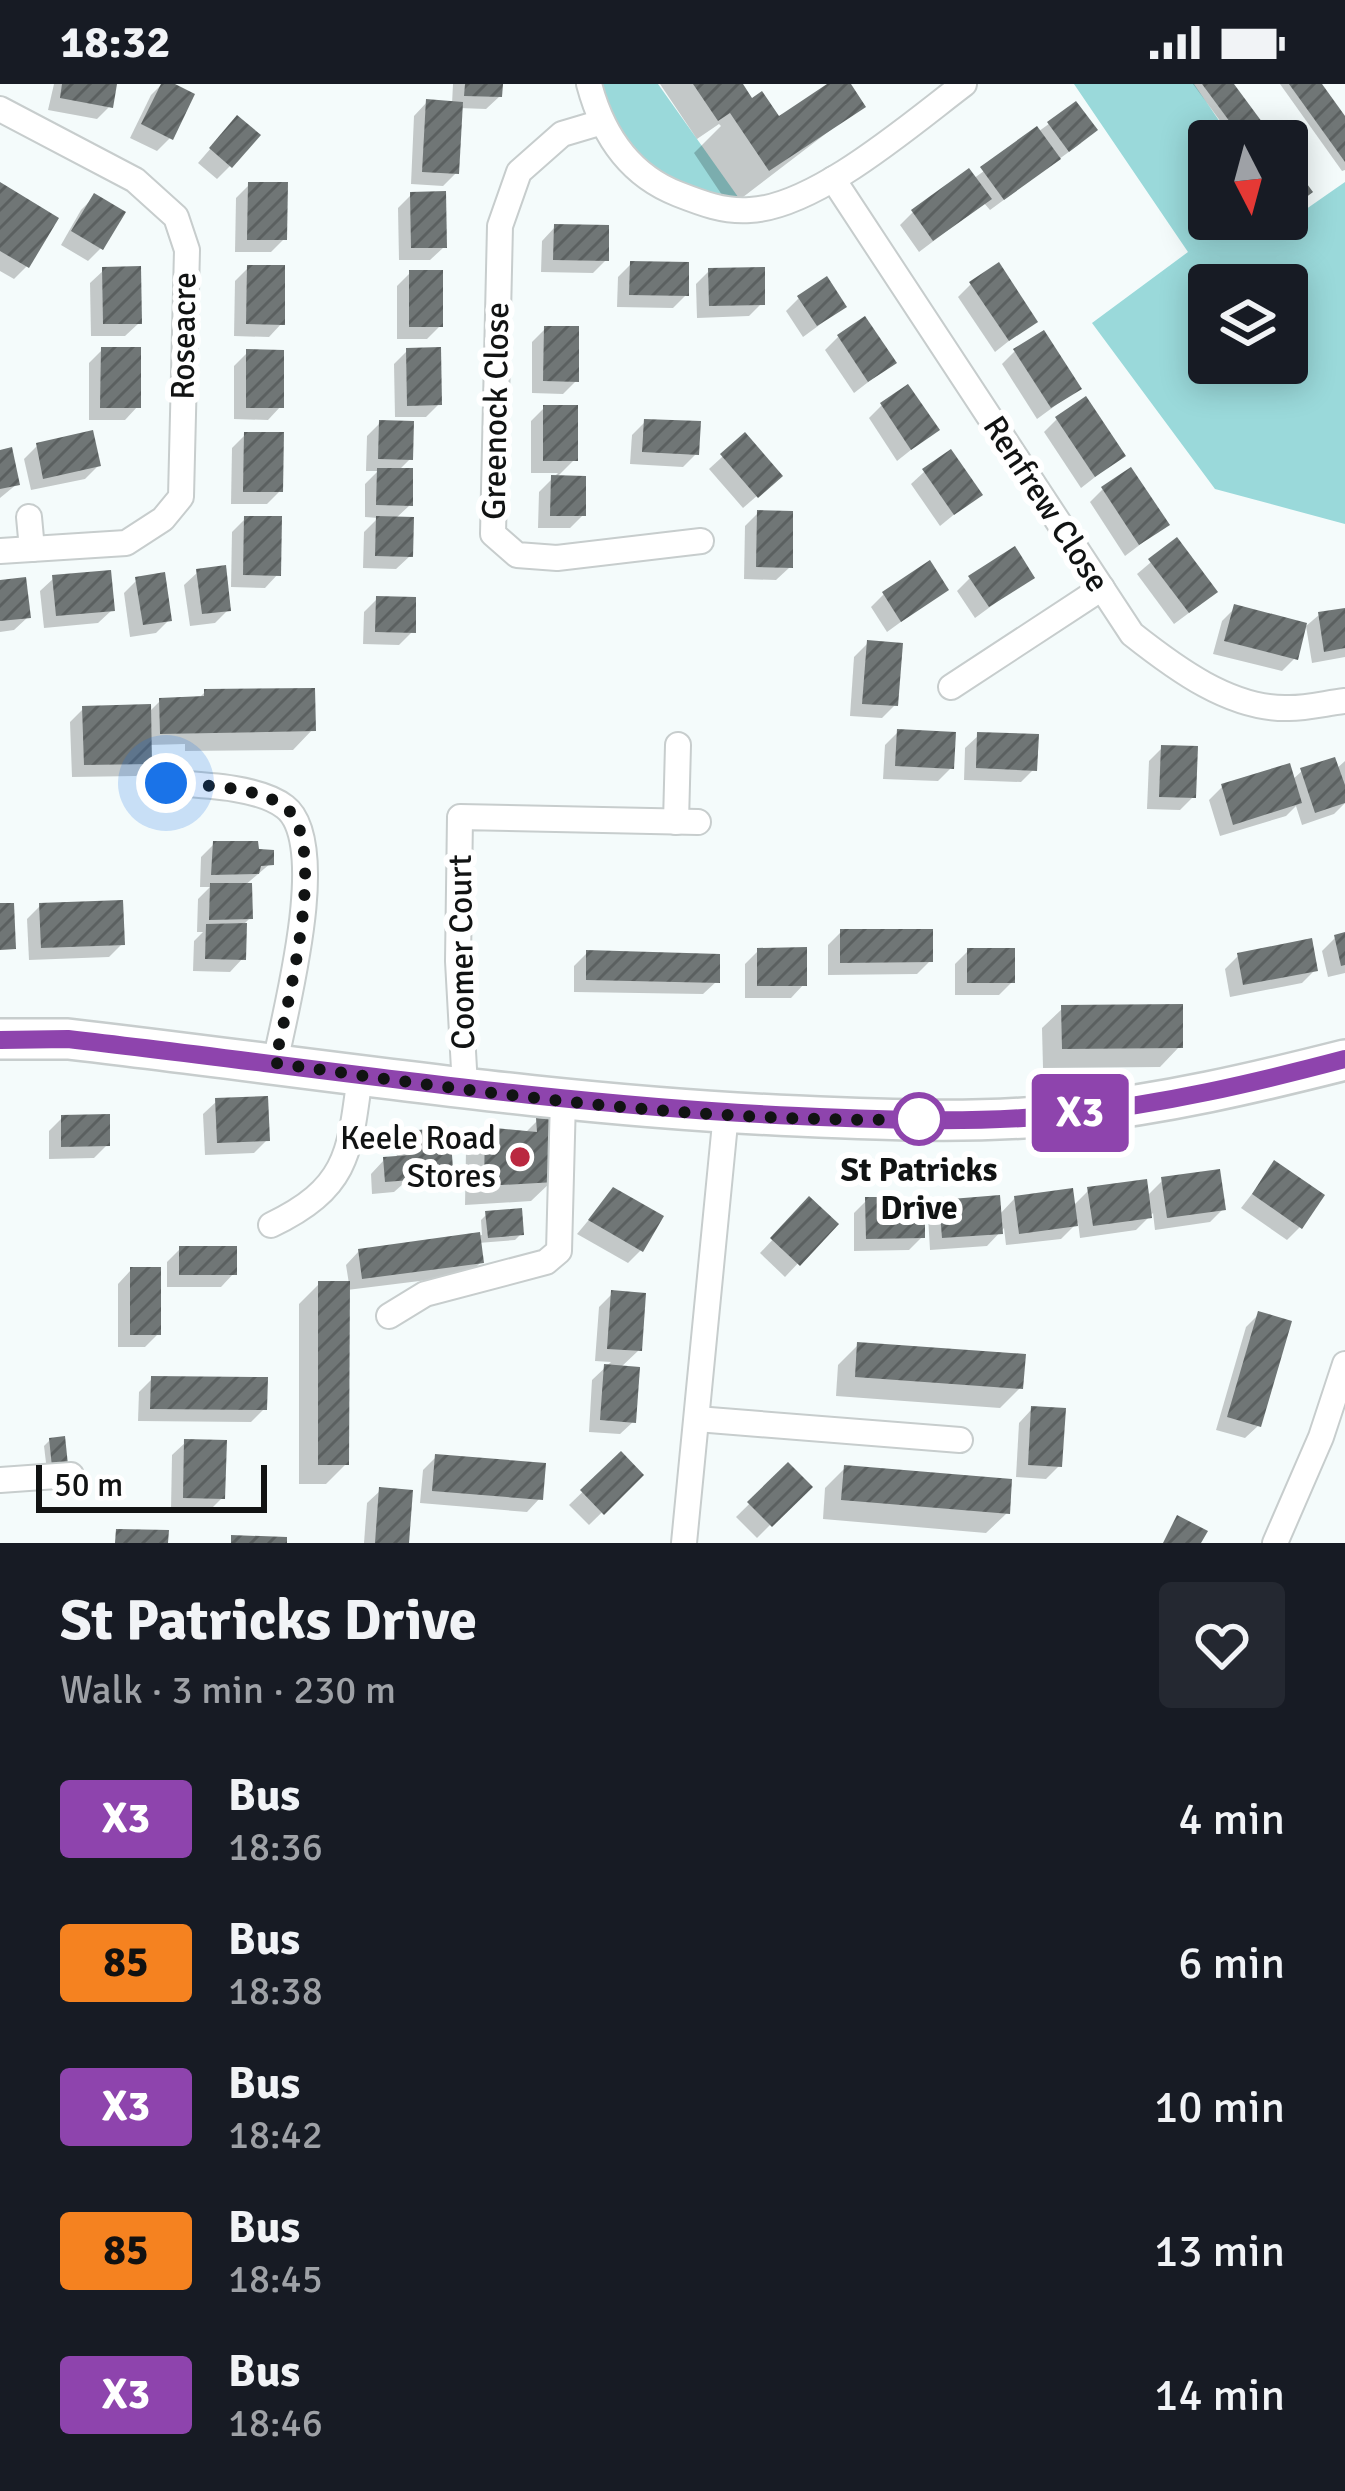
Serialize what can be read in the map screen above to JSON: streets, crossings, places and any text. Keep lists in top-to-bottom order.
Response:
{
  "streets": {
    "street": [
      "Roseacre",
      "Greenock Close",
      "Renfrew Close",
      "Coomer Court"
    ]
  },
  "places": ["St Patricks Drive", "Keele Road Stores"],
  "lines": ["bus line X3"],
  "scale_bar": "50 m",
  "north": "bottom",
  "page": {
    "status": "18:32",
    "on_map": "X3",
    "scale": "50 m",
    "heading": ["St Patricks Drive", "Walk · 3 min · 230 m"],
    "list": [
      {
        "mark": "X3",
        "name": "Bus",
        "note": "18:36",
        "value": "4 min"
      },
      {
        "mark": "85",
        "name": "Bus",
        "note": "18:38",
        "value": "6 min"
      },
      {
        "mark": "X3",
        "name": "Bus",
        "note": "18:42",
        "value": "10 min"
      },
      {
        "mark": "85",
        "name": "Bus",
        "note": "18:45",
        "value": "13 min"
      },
      {
        "mark": "X3",
        "name": "Bus",
        "note": "18:46",
        "value": "14 min"
      }
    ]
  }
}
